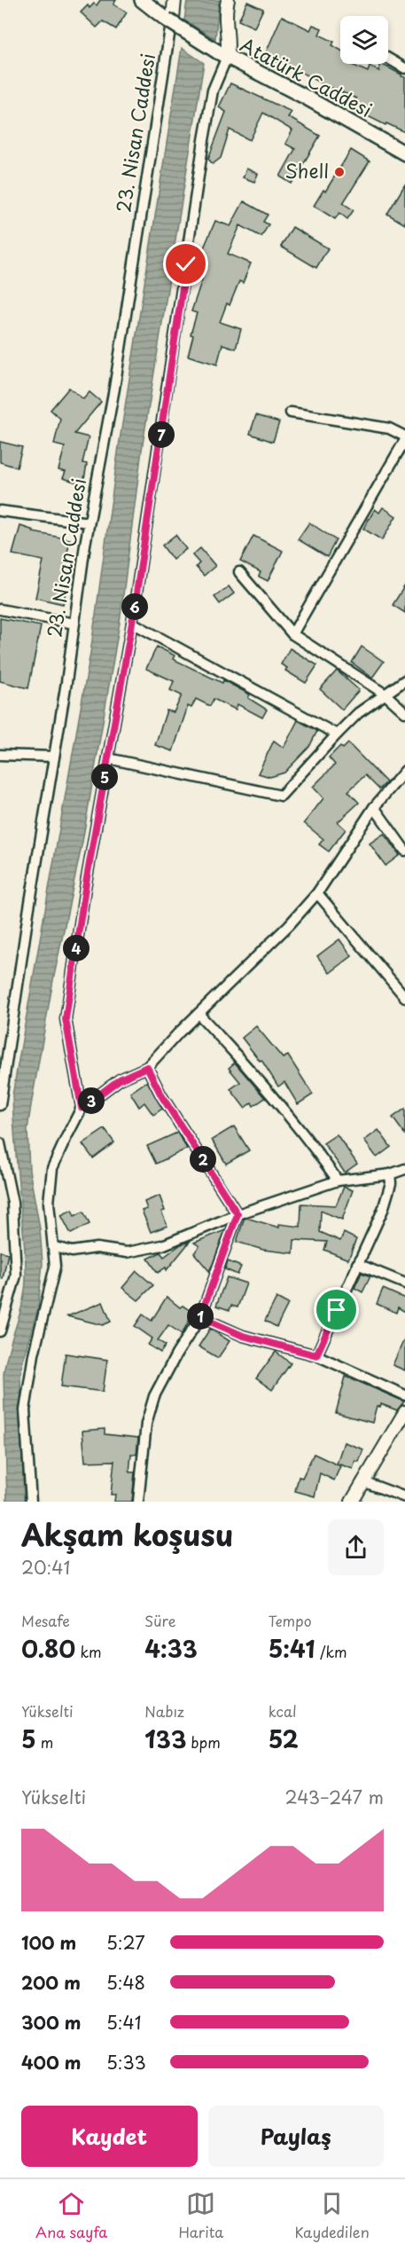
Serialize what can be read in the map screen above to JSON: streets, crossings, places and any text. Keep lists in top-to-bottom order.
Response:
{
  "streets": {
    "main road": ["Atatürk Caddesi"],
    "street": ["23. Nisan Caddesi"]
  },
  "crossings": [
    ["Atatürk Caddesi", "23. Nisan Caddesi"]
  ],
  "places": ["Shell"],
  "page": {
    "pins": [
      "7",
      "6",
      "5",
      "4",
      "3",
      "2",
      "1"
    ],
    "heading": ["Akşam koşusu", "20:41"],
    "stats": [
      ["Mesafe", "0.80 km"],
      ["Süre", "4:33"],
      ["Tempo", "5:41 /km"],
      ["Yükselti", "5 m"],
      ["Nabız", "133 bpm"],
      ["kcal", "52"]
    ],
    "chart": ["Yükselti", "243–247 m"],
    "list": [
      {
        "name": "100 m",
        "note": "5:27"
      },
      {
        "name": "200 m",
        "note": "5:48"
      },
      {
        "name": "300 m",
        "note": "5:41"
      },
      {
        "name": "400 m",
        "note": "5:33"
      }
    ],
    "buttons": ["Kaydet", "Paylaş"],
    "tabs": ["Ana sayfa", "Harita", "Kaydedilen"]
  }
}
